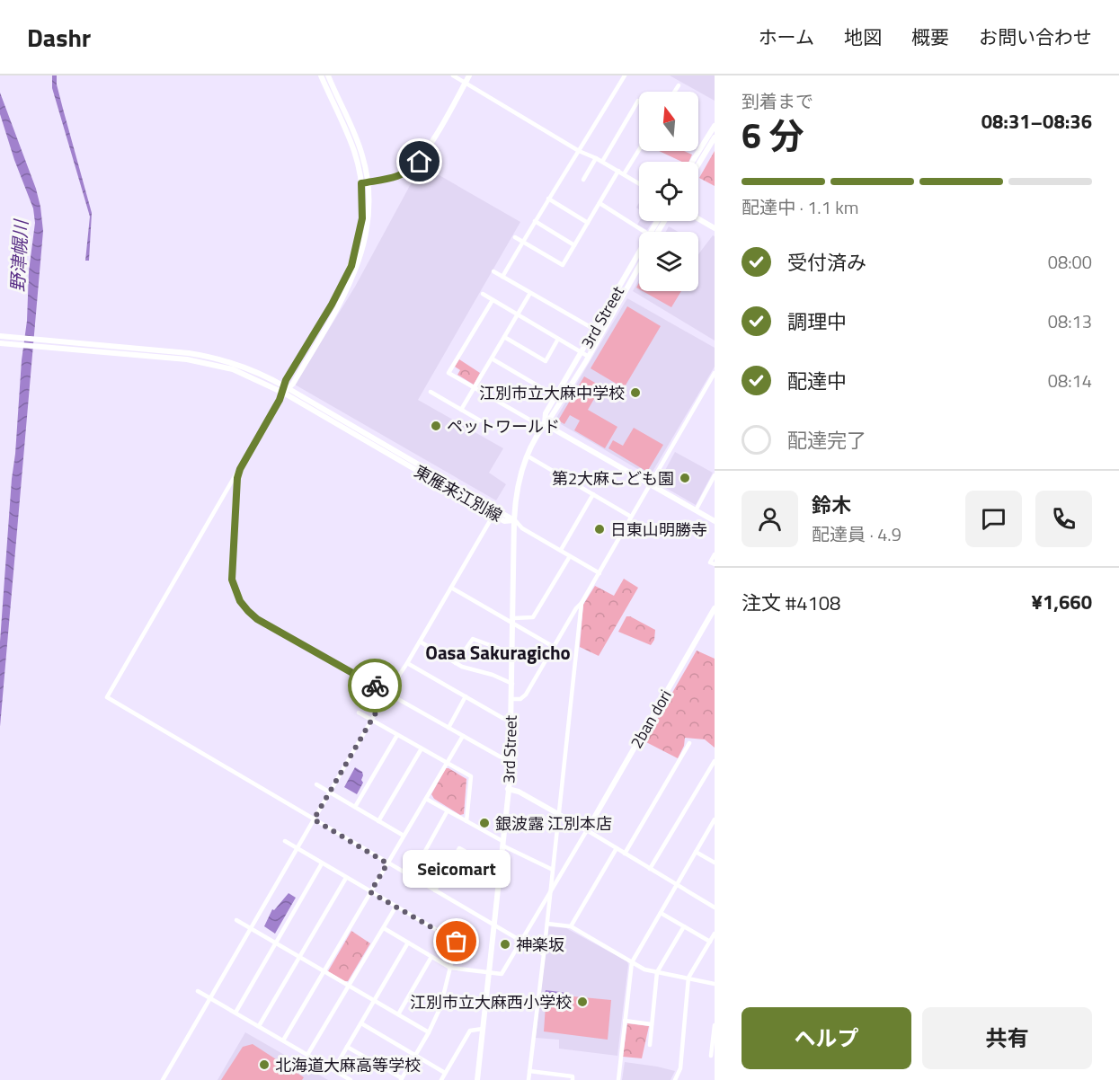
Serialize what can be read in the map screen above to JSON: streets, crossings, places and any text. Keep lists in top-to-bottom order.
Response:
{
  "streets": {
    "main road": ["3rd Street", "東雁来江別線", "2ban dori"]
  },
  "crossings": [
    ["3rd Street", "東雁来江別線"]
  ],
  "districts": ["Oasa Sakuragicho"],
  "water": ["野津幌川"],
  "places": [
    "江別市立大麻中学校",
    "ペットワールド",
    "第2大麻こども園",
    "日東山明勝寺",
    "銀波露 江別本店",
    "Seicomart",
    "神楽坂",
    "江別市立大麻西小学校",
    "北海道大麻高等学校"
  ],
  "north": "top",
  "page": {
    "header": "Dashr",
    "nav": [
      "ホーム",
      "地図",
      "概要",
      "お問い合わせ"
    ],
    "heading": ["6 分", "到着まで", "08:31–08:36"],
    "panel": [
      "鈴木",
      "配達員 · 4.9",
      "注文 #4108",
      "¥1,660"
    ],
    "bar": "配達中 · 1.1 km",
    "list": [
      ["受付済み", "08:00"],
      ["調理中", "08:13"],
      ["配達中", "08:14"],
      "配達完了"
    ],
    "bubble": "Seicomart",
    "buttons": ["ヘルプ", "共有"]
  }
}
